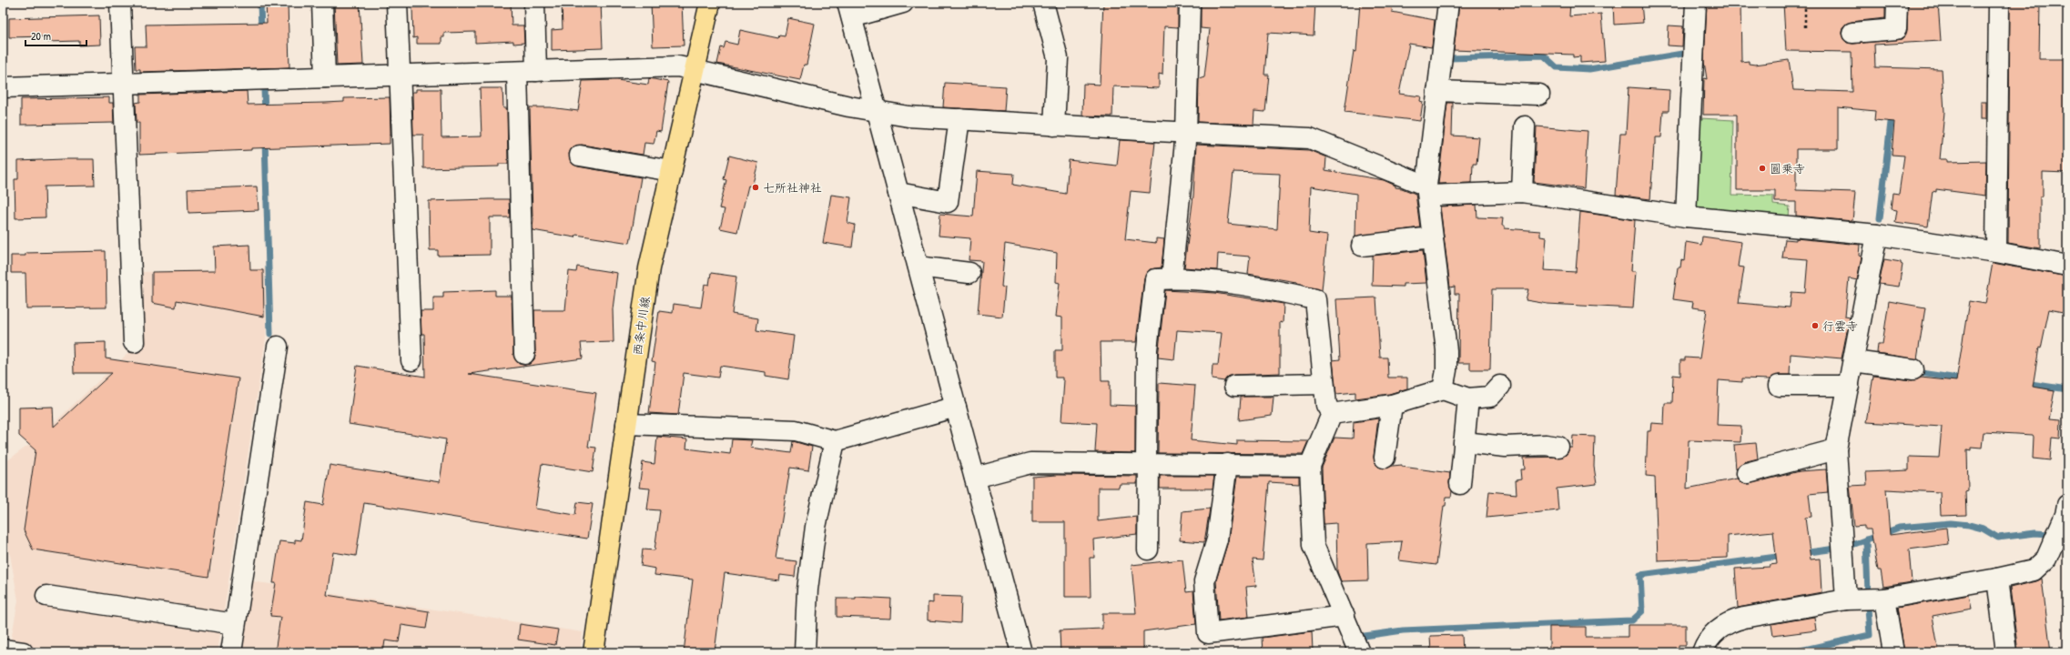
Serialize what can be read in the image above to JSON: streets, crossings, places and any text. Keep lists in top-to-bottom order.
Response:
{
  "streets": {
    "main road": ["西条中川線"]
  },
  "places": ["圓乗寺", "七所社神社", "行雲寺"],
  "scale_bar": "20 m"
}
